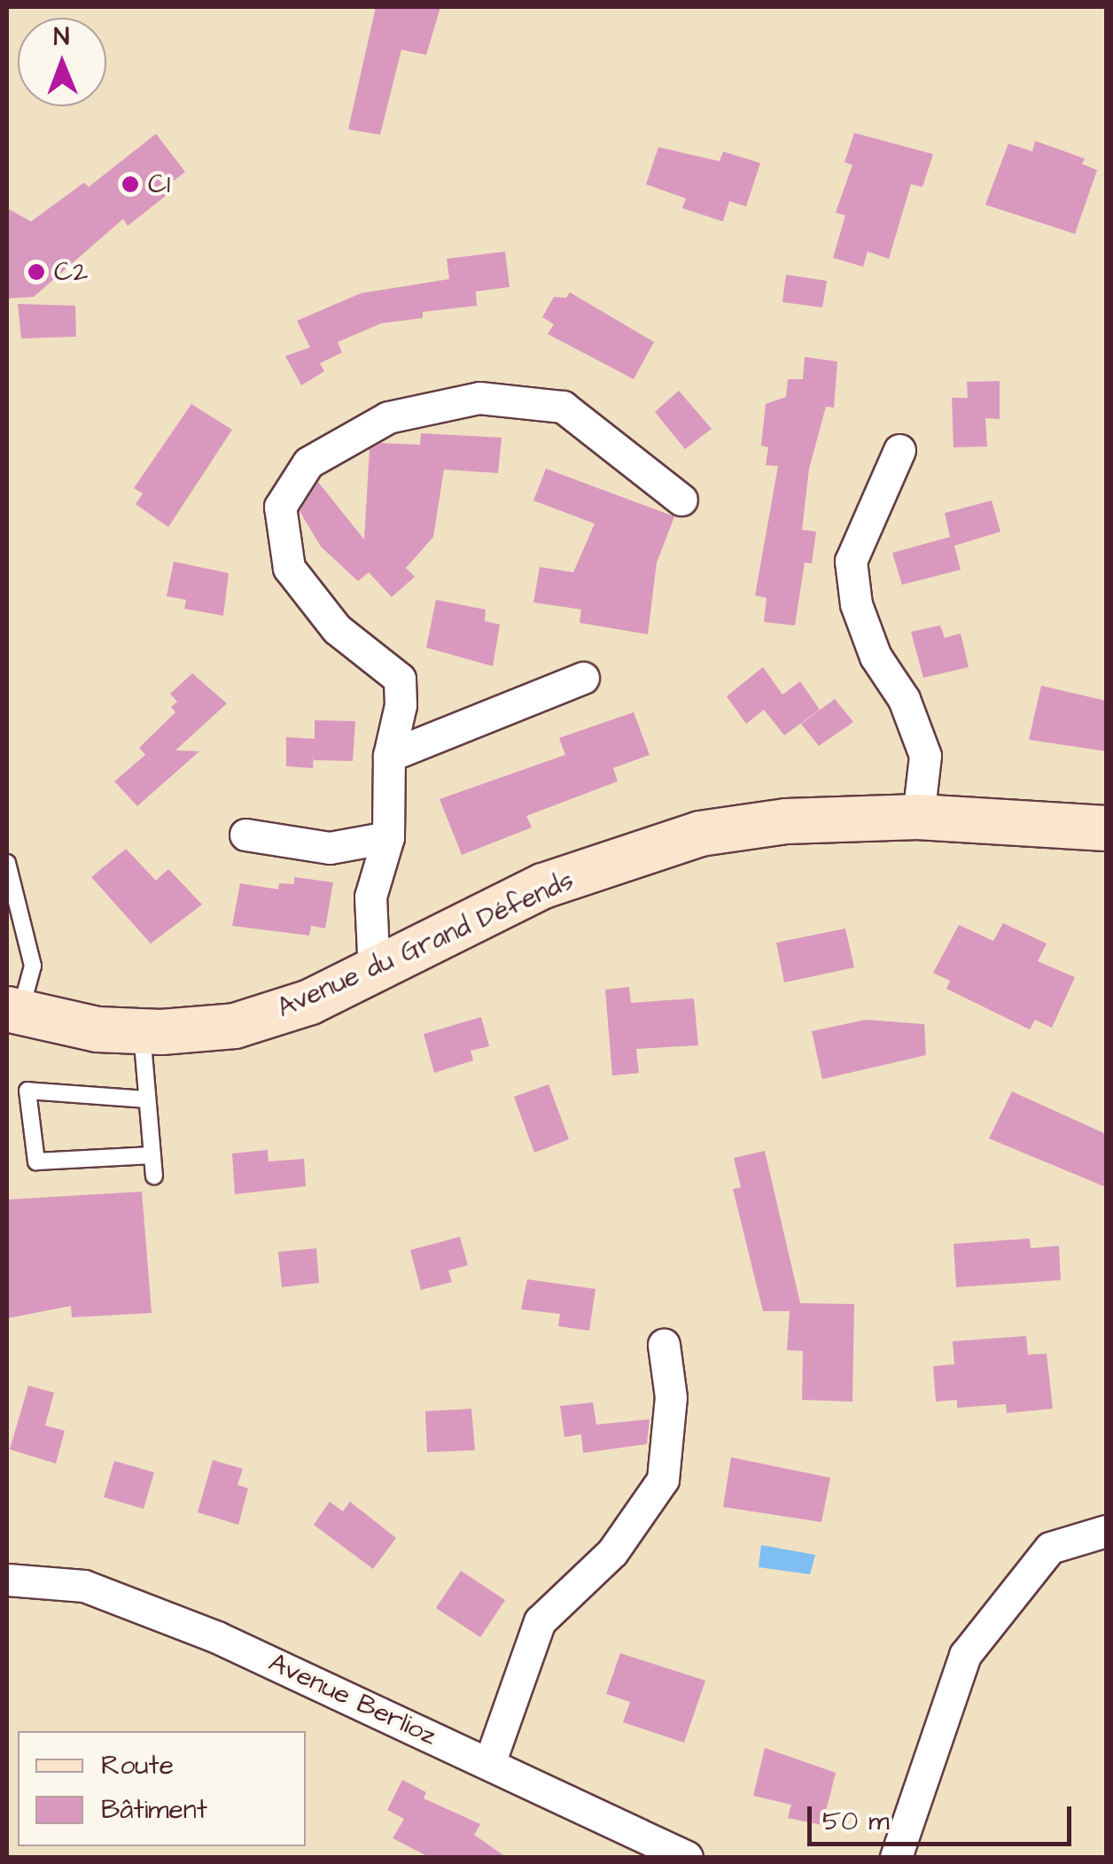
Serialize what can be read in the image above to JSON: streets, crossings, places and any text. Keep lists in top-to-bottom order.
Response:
{
  "streets": {
    "street": ["Avenue du Grand Défends", "Avenue Berlioz"]
  },
  "places": ["C1", "C2"],
  "legend": ["Route", "Bâtiment"],
  "scale_bar": "50 m",
  "north": "top"
}
